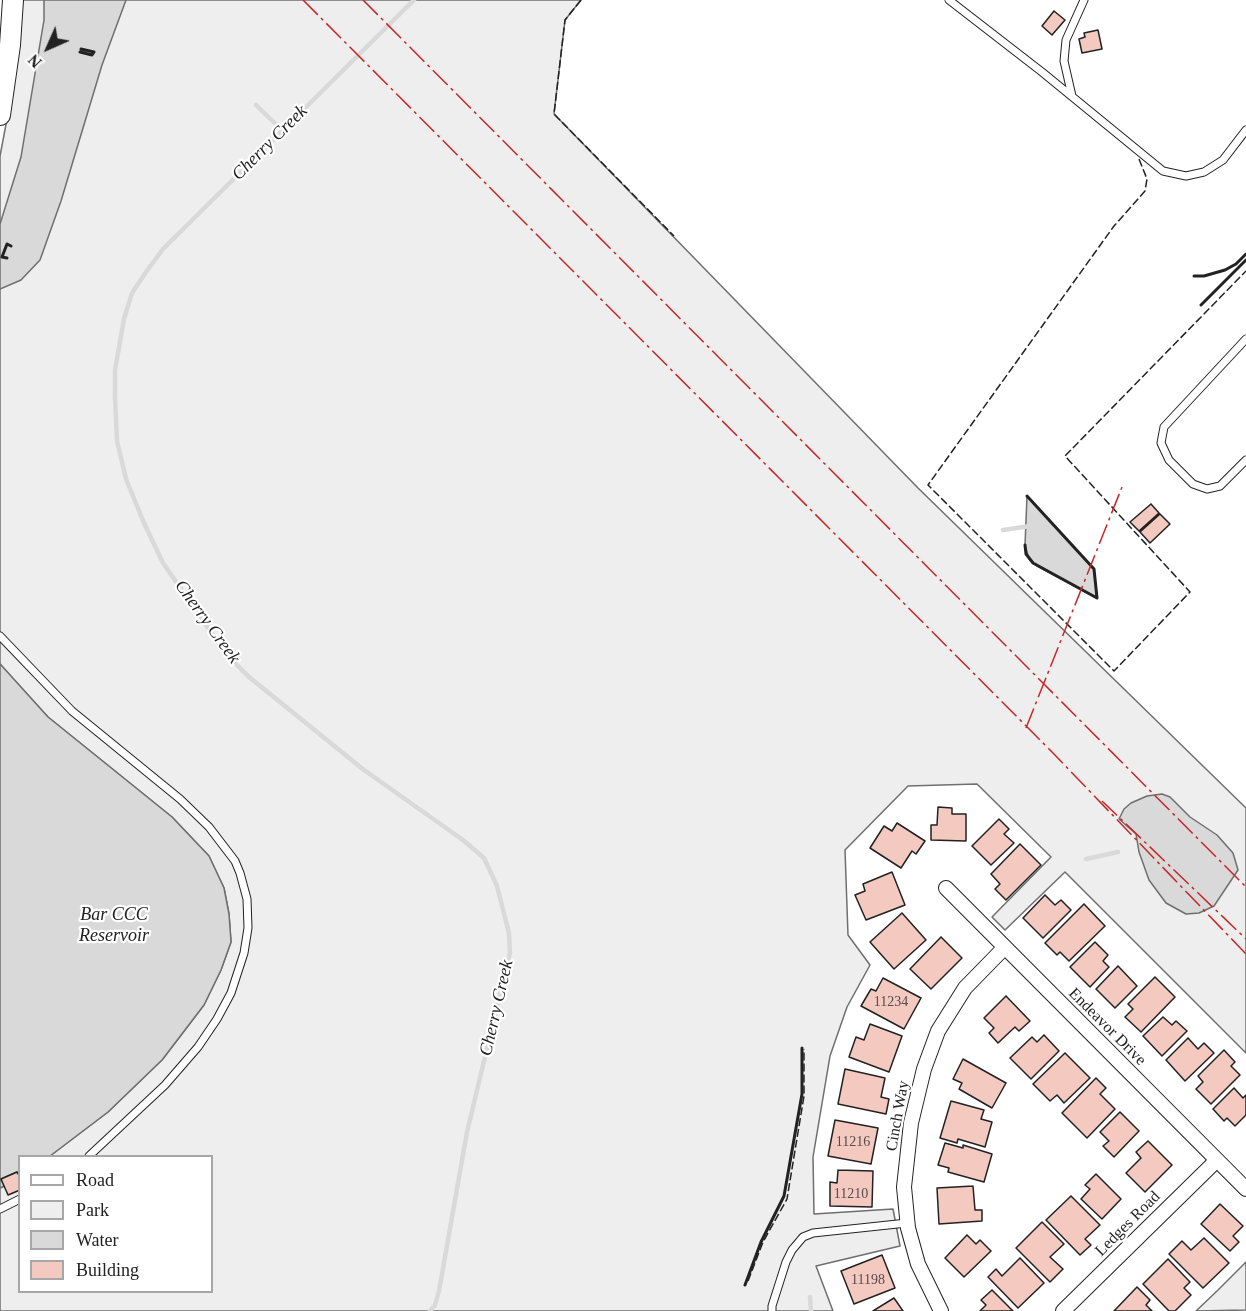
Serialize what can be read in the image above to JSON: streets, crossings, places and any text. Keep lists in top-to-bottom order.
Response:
{
  "streets": {
    "street": ["Endeavor Drive", "Cinch Way", "Ledges Road"]
  },
  "crossings": [
    ["Endeavor Drive", "Cinch Way"],
    ["Endeavor Drive", "Ledges Road"]
  ],
  "water": ["Cherry Creek", "Bar CCC Reservoir"],
  "house_numbers": [
    "11234",
    "11216",
    "11210",
    "11198"
  ],
  "legend": [
    "Road",
    "Park",
    "Water",
    "Building"
  ],
  "north": "bottom left"
}
